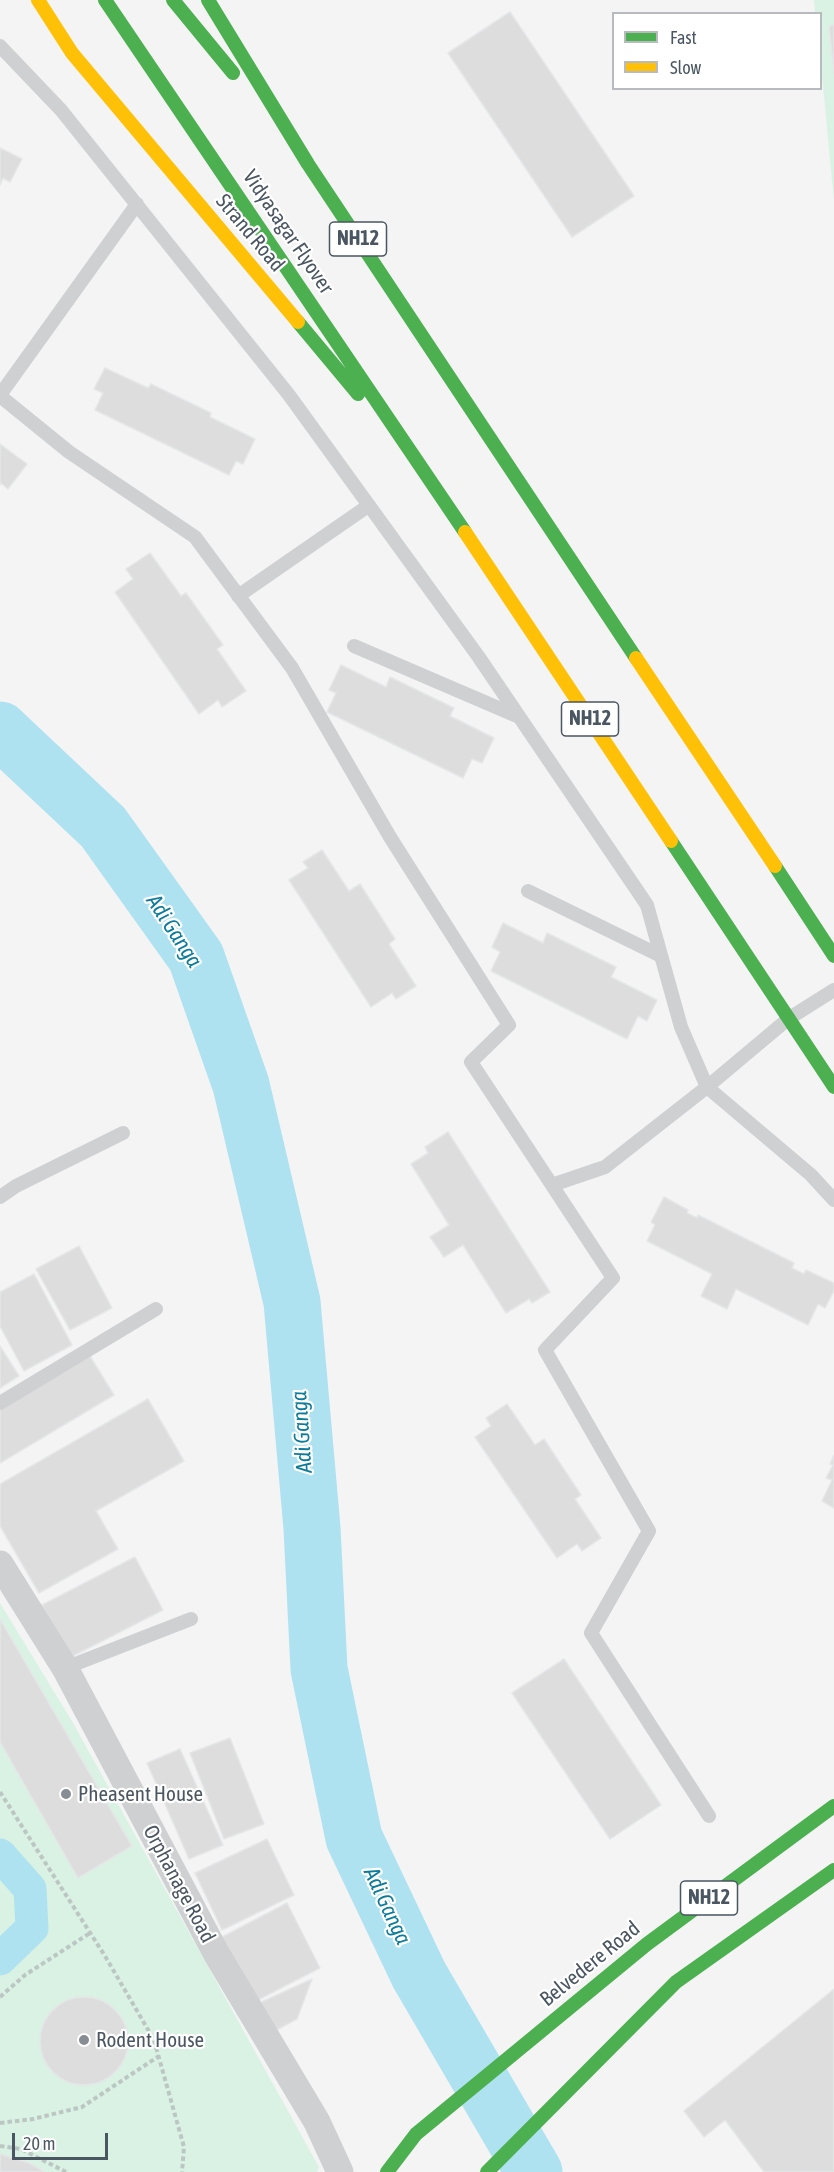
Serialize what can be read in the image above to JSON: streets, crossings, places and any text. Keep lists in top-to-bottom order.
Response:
{
  "streets": {
    "main road": [
      "Vidyasagar Flyover",
      "Strand Road",
      "NH12",
      "Belvedere Road"
    ],
    "street": ["Orphanage Road"]
  },
  "crossings": [
    ["Vidyasagar Flyover", "Strand Road"],
    ["Vidyasagar Flyover", "NH12"],
    ["Strand Road", "NH12"]
  ],
  "water": ["Adi Ganga"],
  "places": ["Pheasent House", "Rodent House"],
  "legend": ["Fast", "Slow"],
  "scale_bar": "20 m"
}
